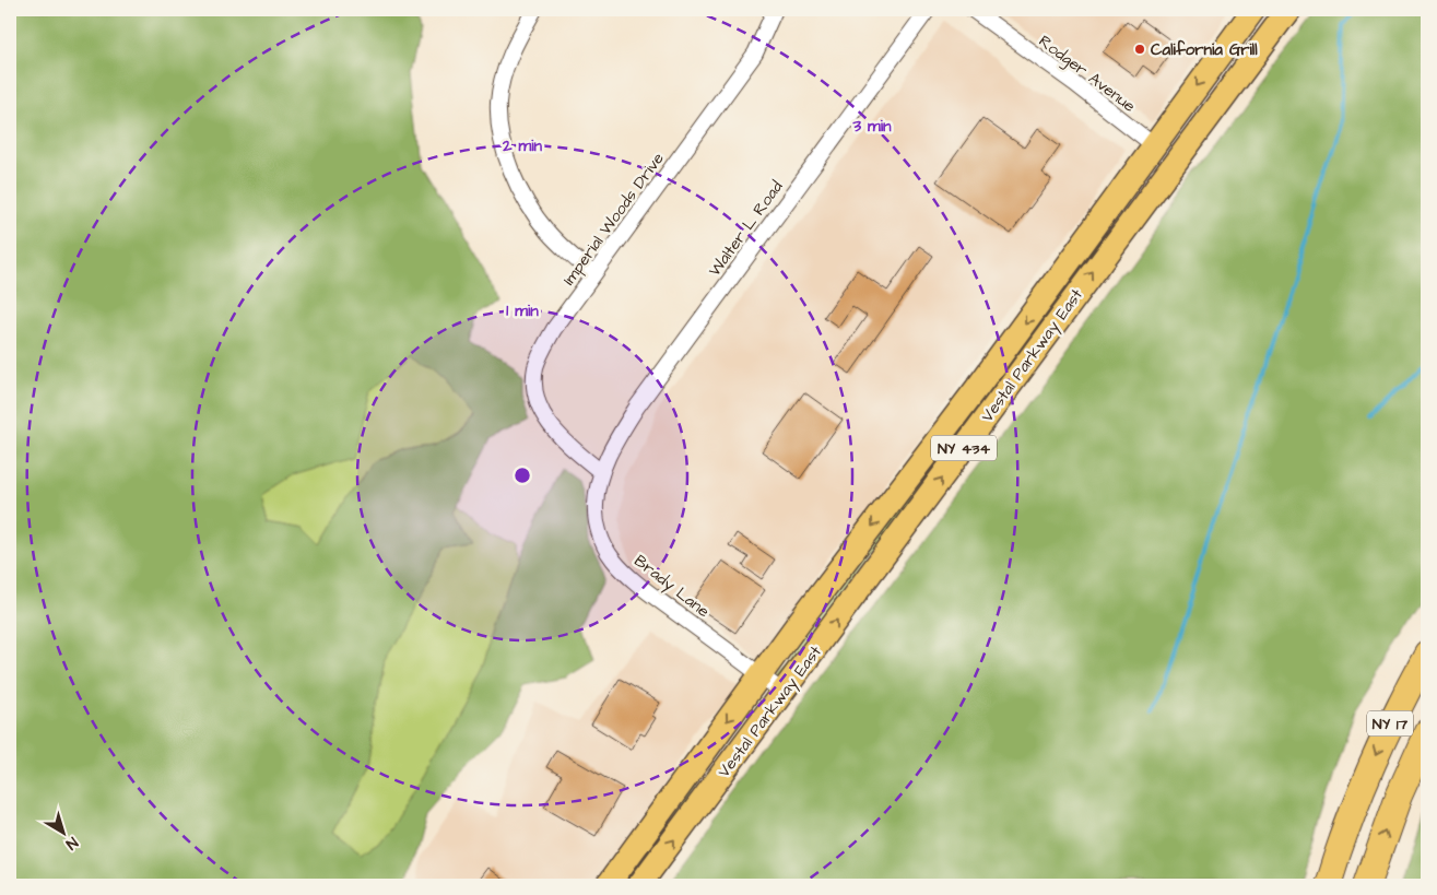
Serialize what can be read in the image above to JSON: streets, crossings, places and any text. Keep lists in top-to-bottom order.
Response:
{
  "streets": {
    "highway": ["NY 17"],
    "main road": ["Vestal Parkway East", "NY 434"],
    "street": [
      "Rodger Avenue",
      "Imperial Woods Drive",
      "Walter L Road",
      "Brady Lane"
    ]
  },
  "crossings": [
    ["Rodger Avenue", "Vestal Parkway East"],
    ["Imperial Woods Drive", "Walter L Road"],
    ["Imperial Woods Drive", "Brady Lane"],
    ["Walter L Road", "Brady Lane"],
    ["Vestal Parkway East", "Brady Lane"]
  ],
  "places": ["California Grill"],
  "north": "bottom right",
  "rings": ["3 min", "2 min", "1 min"]
}
